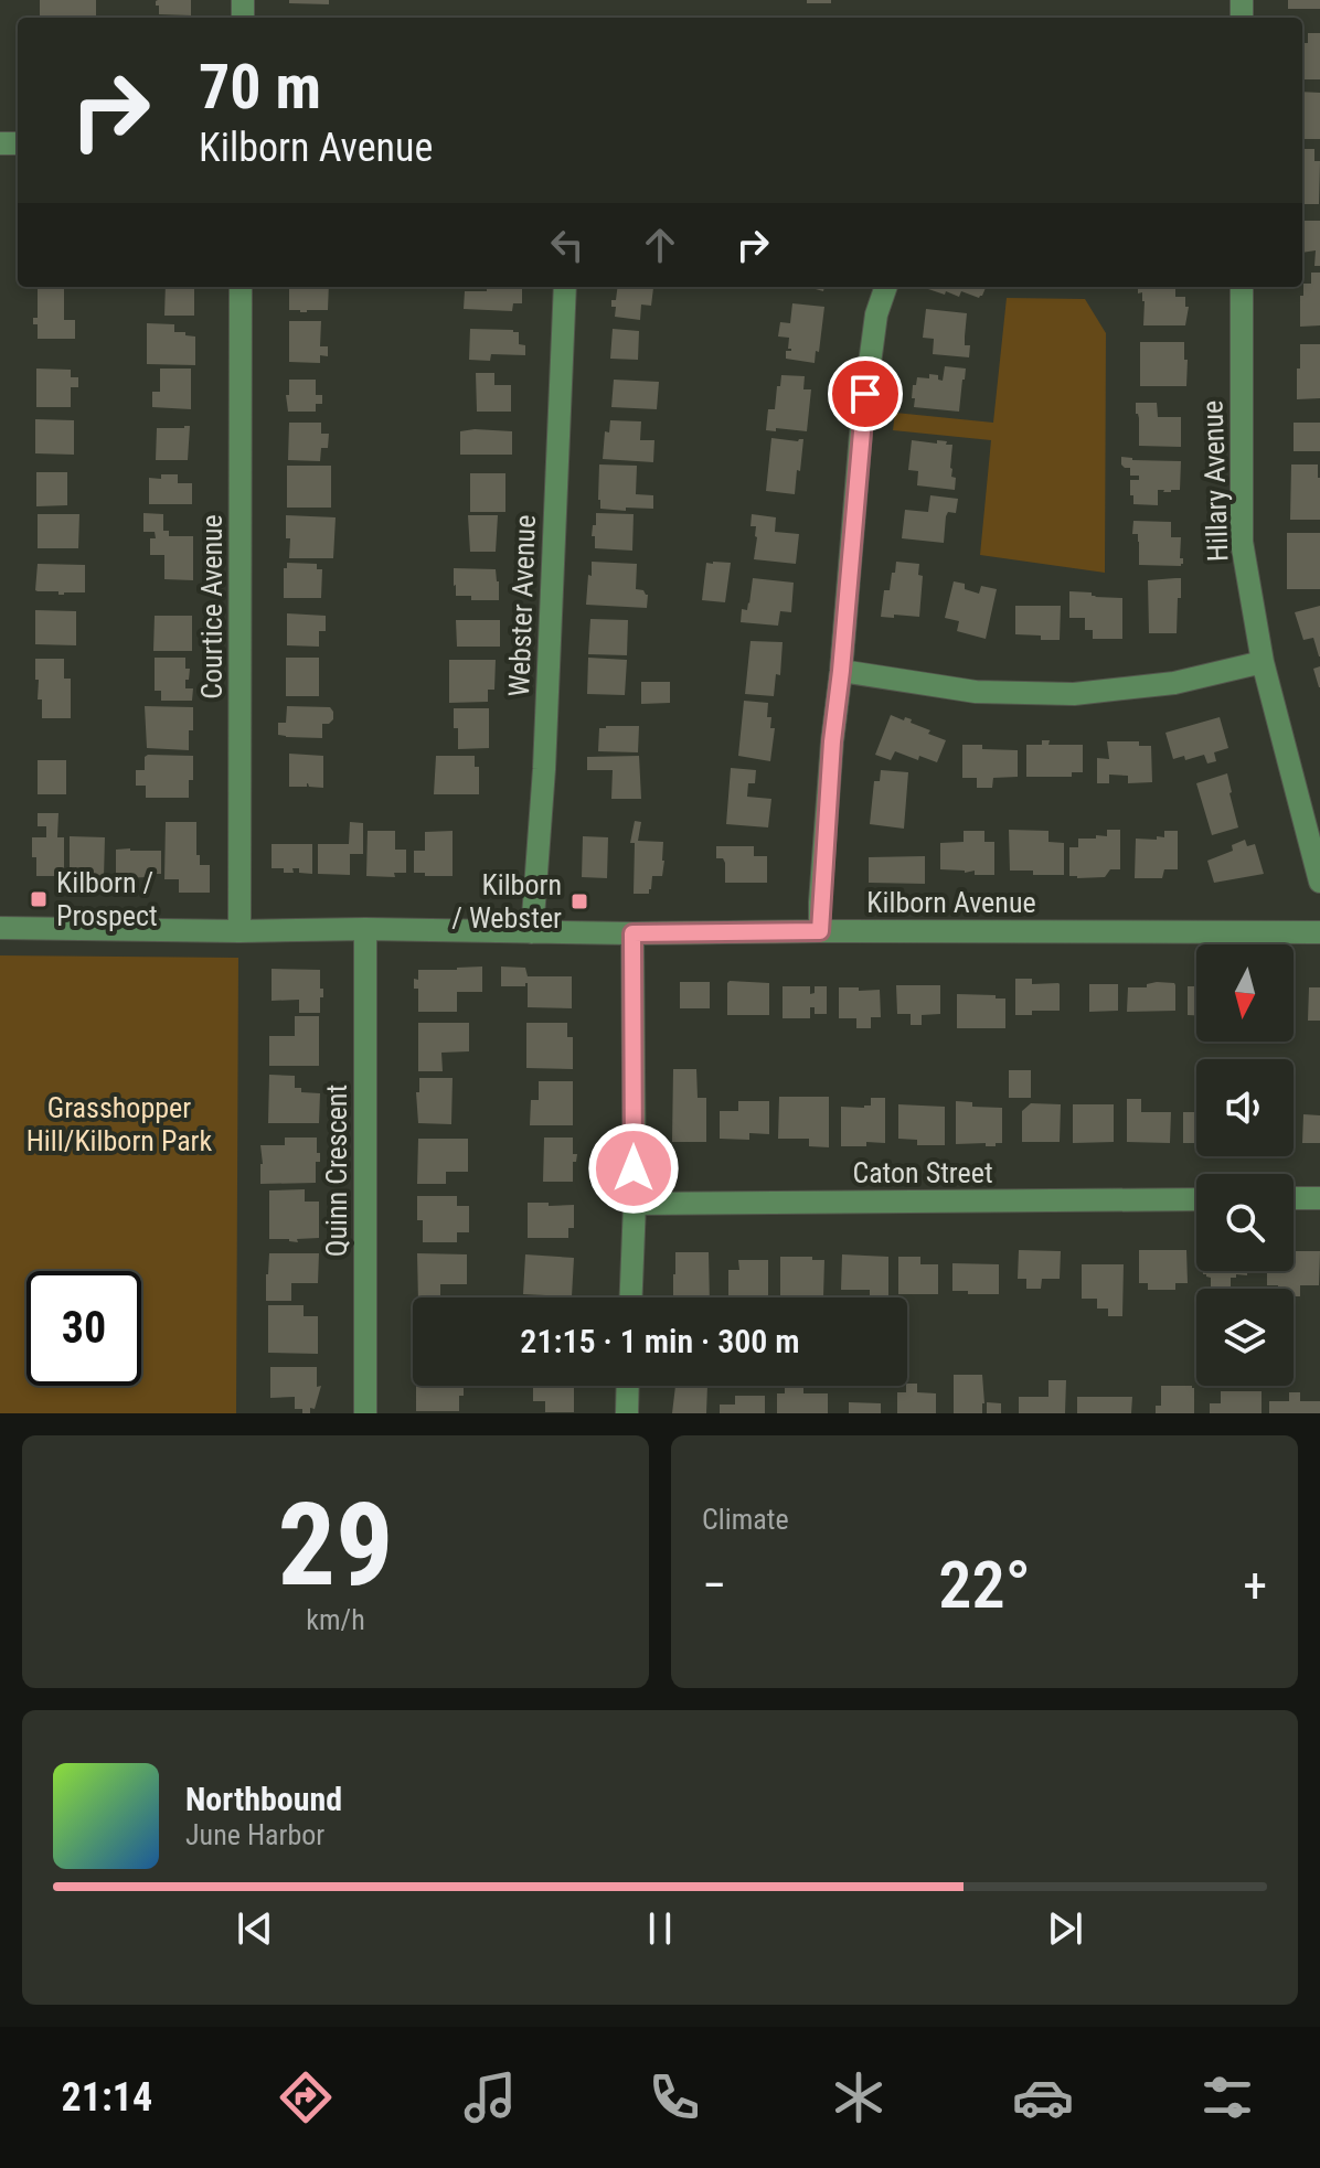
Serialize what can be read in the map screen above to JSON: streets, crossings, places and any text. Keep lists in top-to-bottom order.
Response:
{
  "streets": {
    "street": [
      "Hillary Avenue",
      "Webster Avenue",
      "Courtice Avenue",
      "Kilborn Avenue",
      "Quinn Crescent",
      "Caton Street"
    ]
  },
  "crossings": [
    ["Webster Avenue", "Kilborn Avenue"],
    ["Courtice Avenue", "Kilborn Avenue"],
    ["Kilborn Avenue", "Quinn Crescent"]
  ],
  "parks": ["Grasshopper Hill/Kilborn Park"],
  "places": {
    "transit": ["Kilborn / Prospect", "Kilborn / Webster"]
  },
  "north": "bottom",
  "page": {
    "turn": ["70 m", "Kilborn Avenue"],
    "limit": "30",
    "trip": "21:15 · 1 min · 300 m",
    "tile": [
      ["29", "km/h"],
      "Climate"
    ],
    "heat": ["−", "22°", "+"],
    "song": ["Northbound", "June Harbor"],
    "tabs": "21:14"
  }
}
